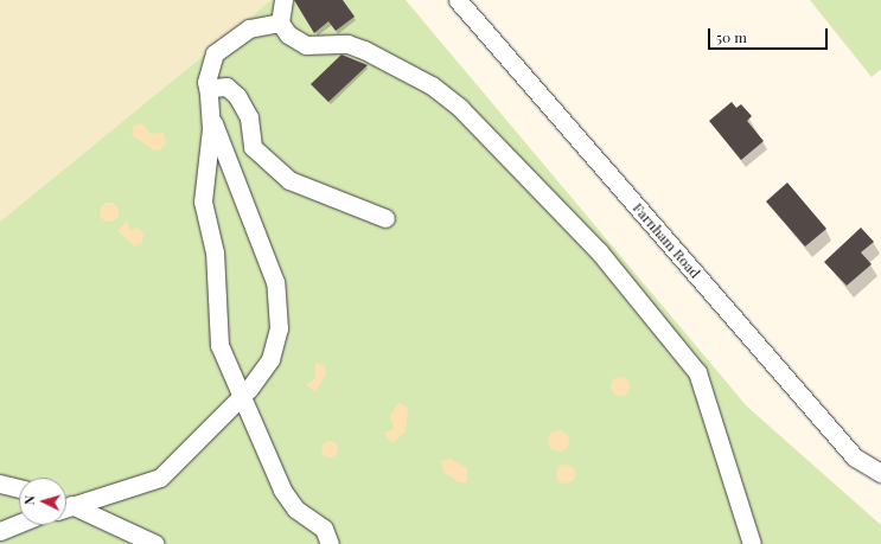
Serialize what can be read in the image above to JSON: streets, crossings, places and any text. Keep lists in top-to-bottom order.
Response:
{
  "streets": {
    "street": ["Farnham Road"]
  },
  "scale_bar": "50 m",
  "north": "left"
}
